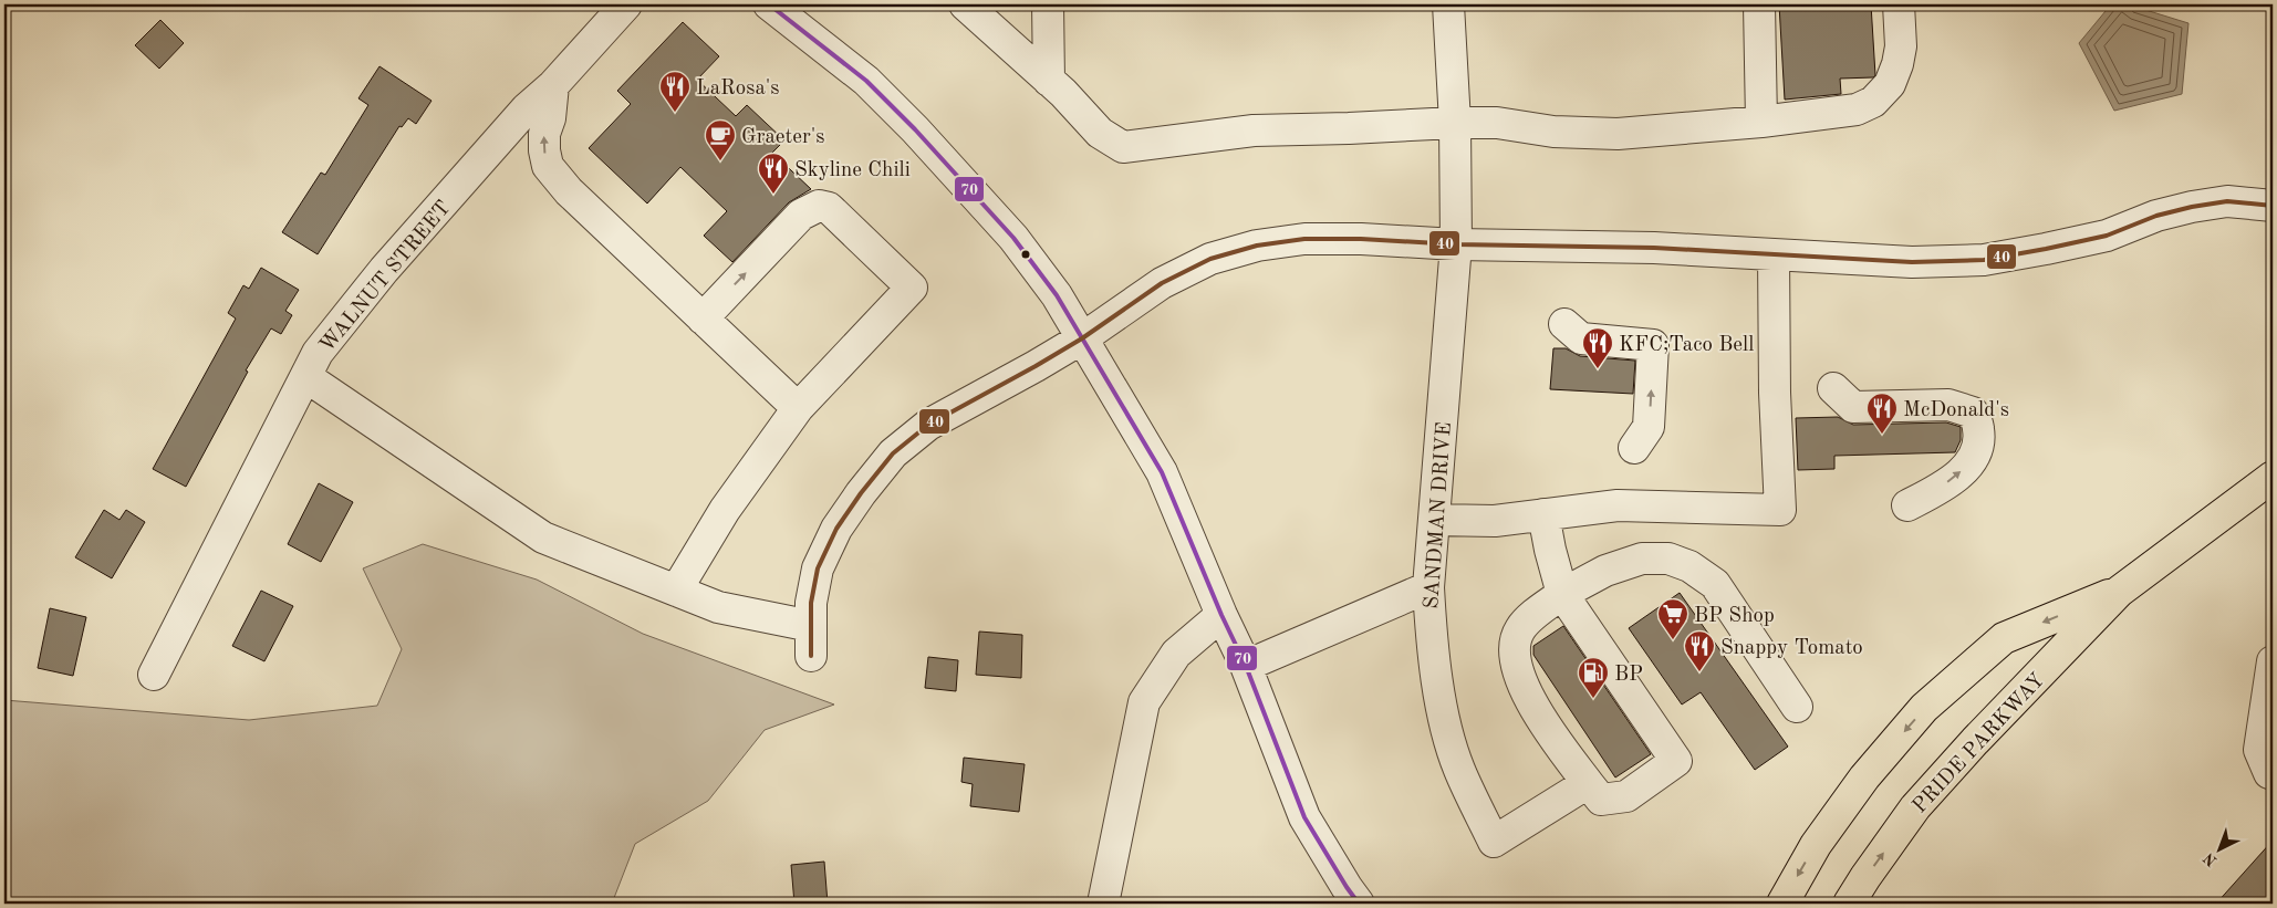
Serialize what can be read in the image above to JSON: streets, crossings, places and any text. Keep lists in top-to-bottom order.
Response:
{
  "streets": {
    "main road": ["PRIDE PARKWAY"],
    "street": ["WALNUT STREET", "SANDMAN DRIVE"]
  },
  "places": {
    "restaurant": [
      "LaRosa's",
      "Skyline Chili",
      "KFC;Taco Bell",
      "McDonald's",
      "Snappy Tomato"
    ],
    "cafe": ["Graeter's"],
    "supermarket": ["BP Shop"],
    "fuel station": ["BP"]
  },
  "lines": ["transit line 70", "transit line 40"],
  "north": "bottom left"
}
